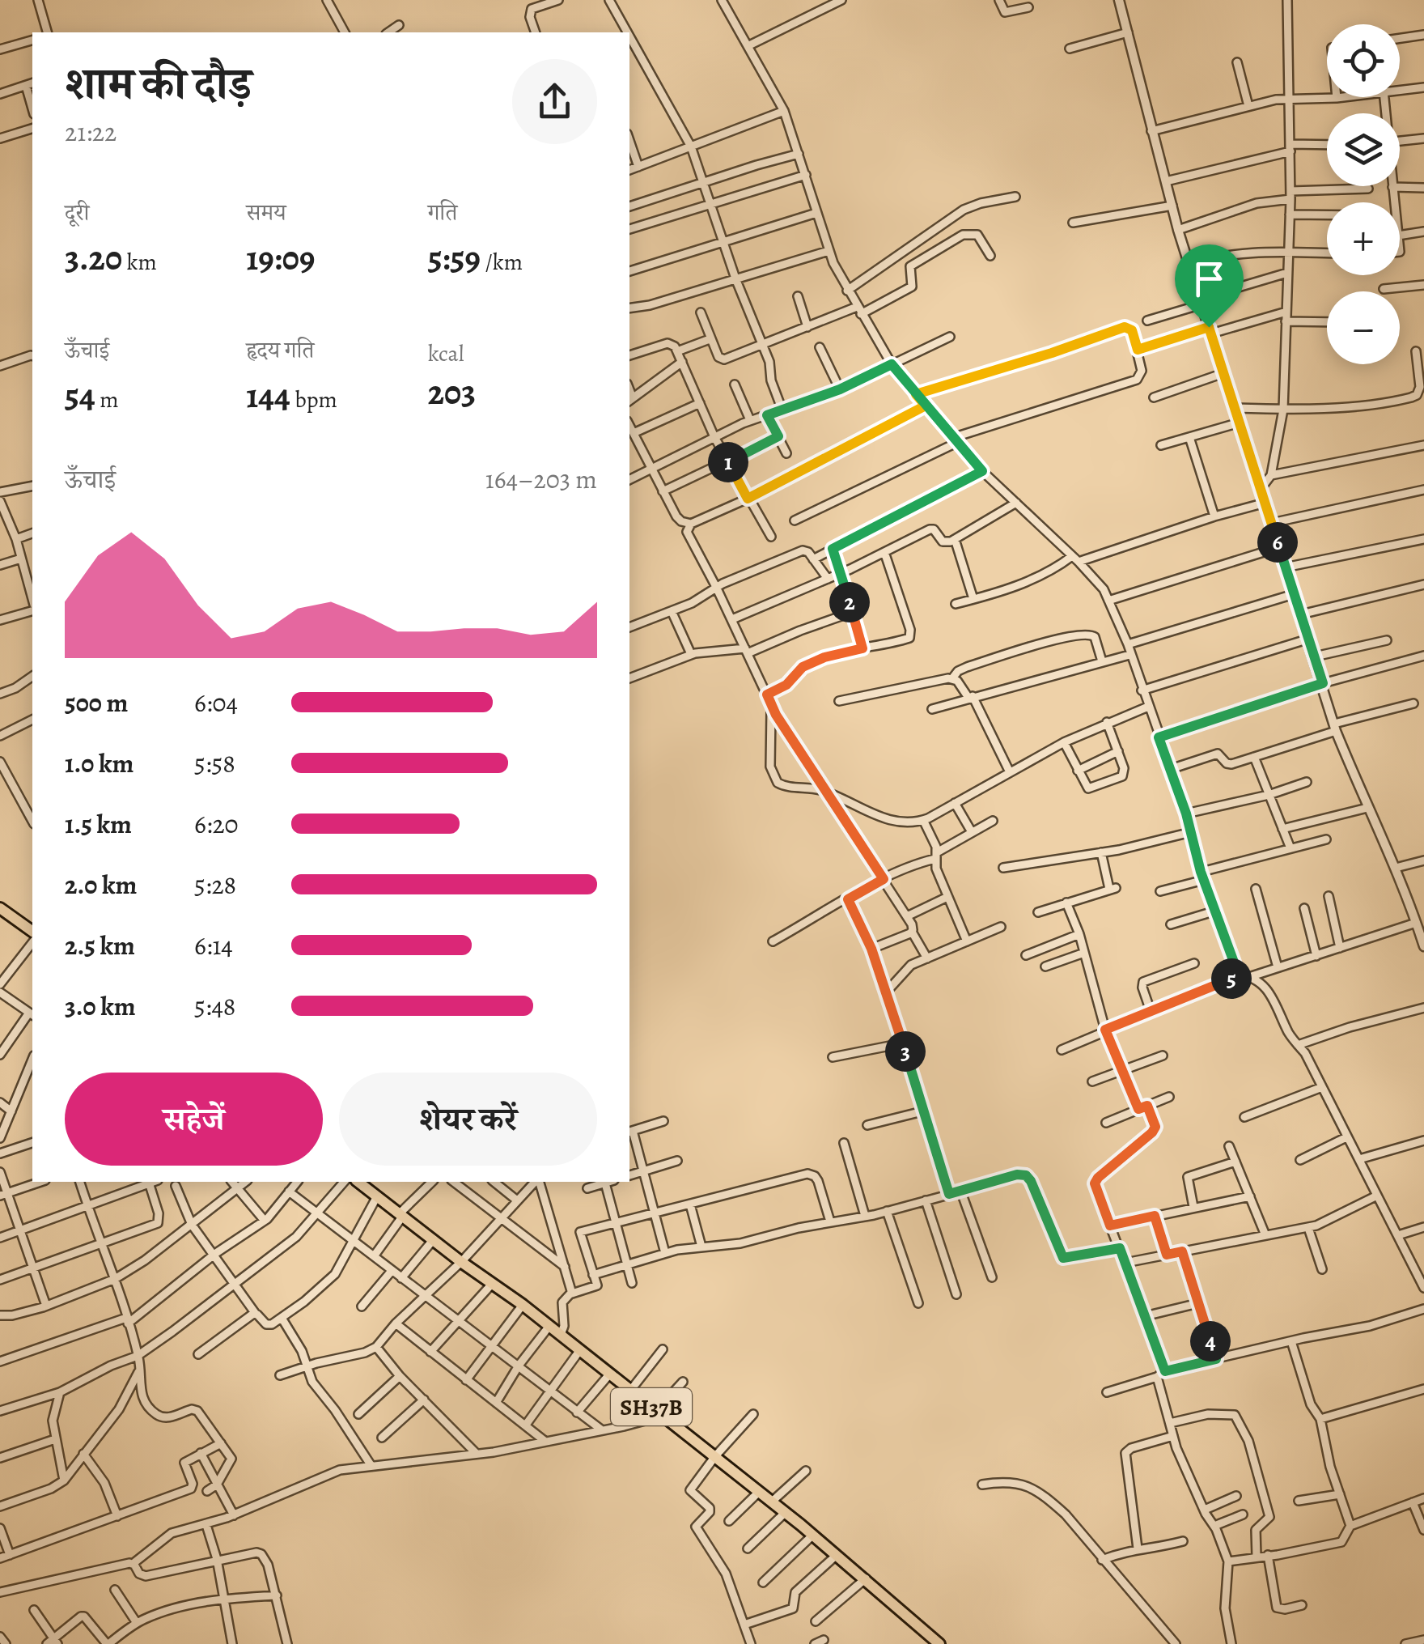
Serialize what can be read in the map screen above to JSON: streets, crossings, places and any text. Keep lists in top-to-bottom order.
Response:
{
  "streets": {
    "main road": ["SH37B"]
  },
  "page": {
    "map_buttons": ["+", "−"],
    "heading": ["शाम की दौड़", "21:22"],
    "stats": [
      ["दूरी", "3.20 km"],
      ["समय", "19:09"],
      ["गति", "5:59 /km"],
      ["ऊँचाई", "54 m"],
      ["हृदय गति", "144 bpm"],
      ["kcal", "203"]
    ],
    "pins": [
      "1",
      "6",
      "2",
      "5",
      "3",
      "4"
    ],
    "chart": ["ऊँचाई", "164–203 m"],
    "list": [
      {
        "name": "500 m",
        "note": "6:04"
      },
      {
        "name": "1.0 km",
        "note": "5:58"
      },
      {
        "name": "1.5 km",
        "note": "6:20"
      },
      {
        "name": "2.0 km",
        "note": "5:28"
      },
      {
        "name": "2.5 km",
        "note": "6:14"
      },
      {
        "name": "3.0 km",
        "note": "5:48"
      }
    ],
    "buttons": ["सहेजें", "शेयर करें"]
  }
}
